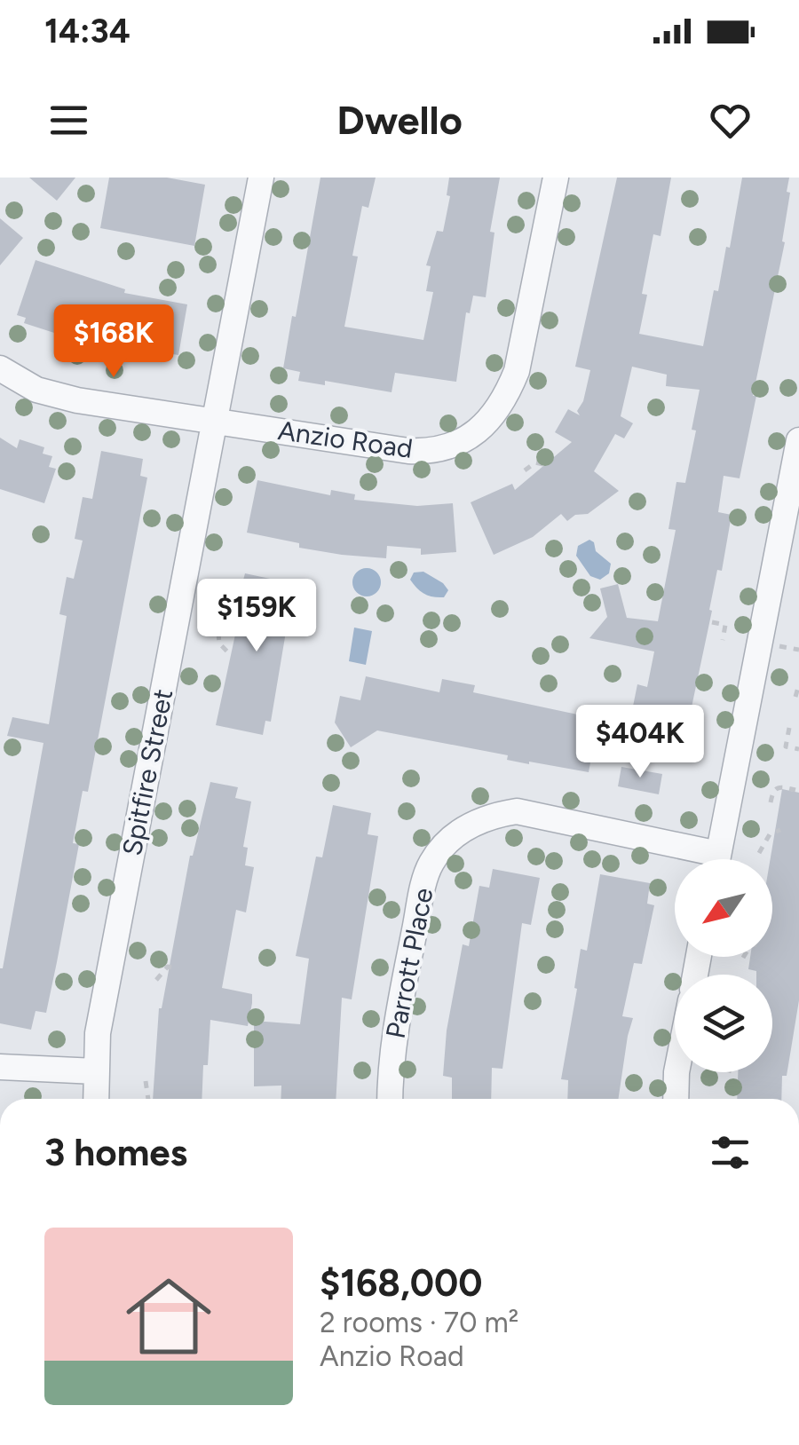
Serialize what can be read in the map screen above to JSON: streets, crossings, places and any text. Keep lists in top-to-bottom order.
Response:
{
  "streets": {
    "street": ["Anzio Road", "Spitfire Street", "Parrott Place"]
  },
  "crossings": [
    ["Anzio Road", "Spitfire Street"]
  ],
  "north": "bottom left",
  "page": {
    "status": "14:34",
    "header": "Dwello",
    "price": ["$168K", "$159K", "$404K"],
    "heading": "3 homes",
    "list": [
      {
        "name": "$168,000",
        "note": "2 rooms · 70 m² · Anzio Road"
      }
    ]
  }
}
